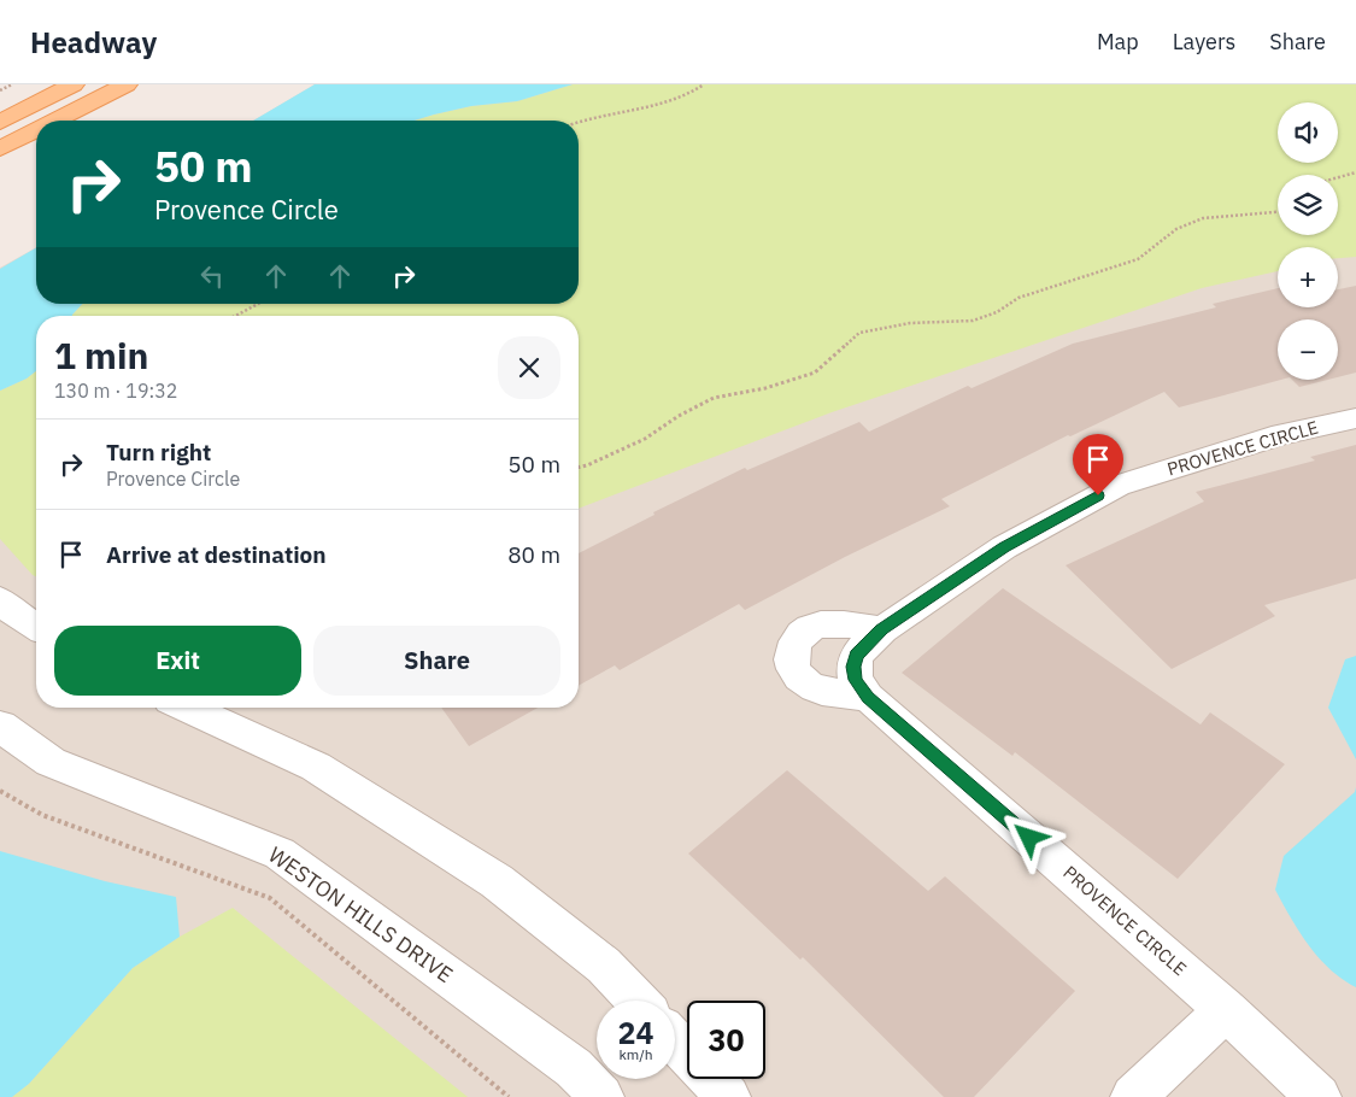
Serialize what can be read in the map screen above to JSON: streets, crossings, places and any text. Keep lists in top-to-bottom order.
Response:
{
  "streets": {
    "street": ["PROVENCE CIRCLE", "WESTON HILLS DRIVE"]
  },
  "page": {
    "header": "Headway",
    "nav": ["Map", "Layers", "Share"],
    "map_buttons": ["+", "−"],
    "turn": ["50 m", "Provence Circle"],
    "heading": ["1 min", "130 m · 19:32"],
    "list": [
      {
        "name": "Turn right",
        "note": "Provence Circle",
        "value": "50 m"
      },
      {
        "name": "Arrive at destination",
        "value": "80 m"
      }
    ],
    "buttons": ["Exit", "Share"],
    "speed": "24 km/h",
    "limit": "30"
  }
}
